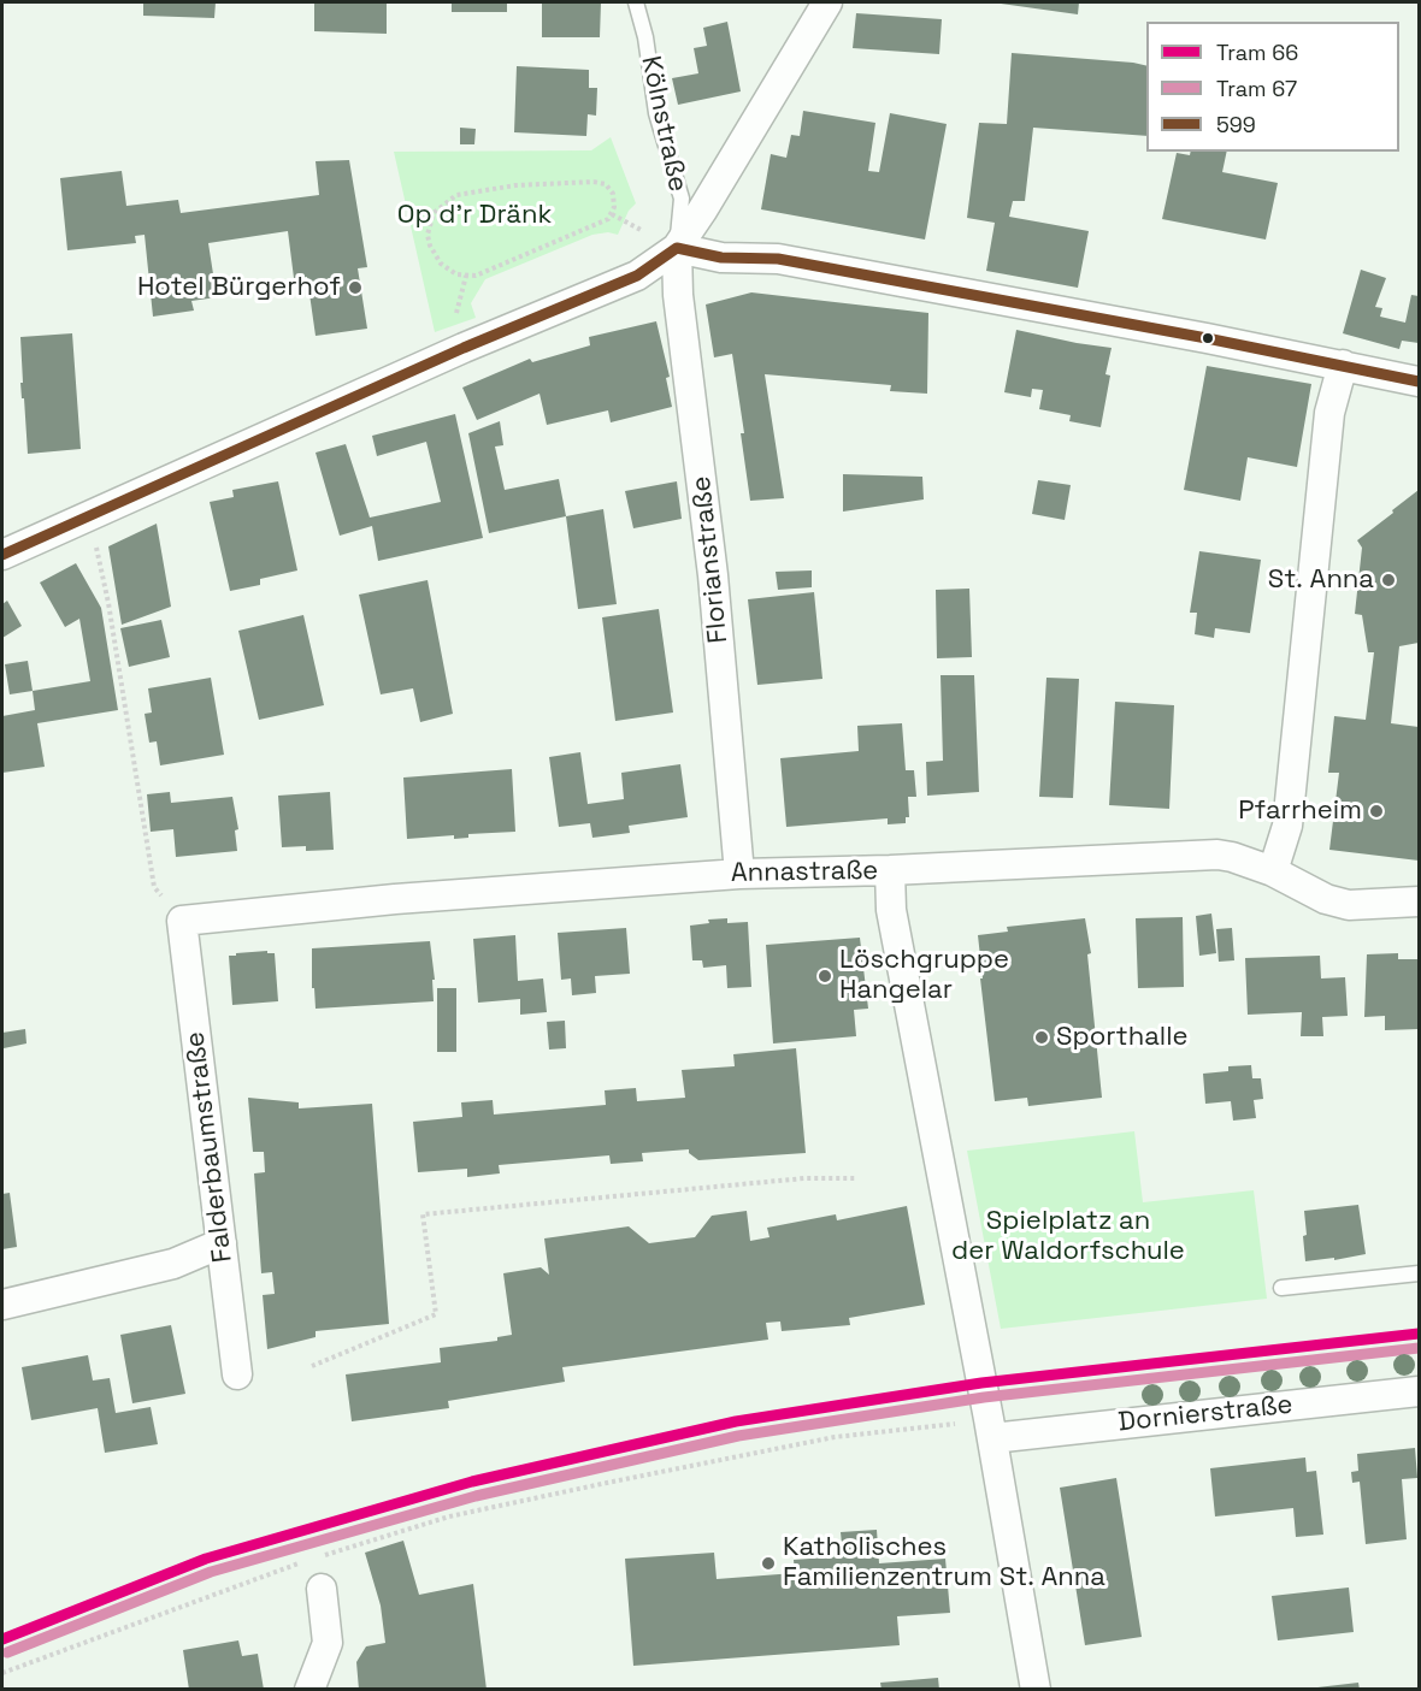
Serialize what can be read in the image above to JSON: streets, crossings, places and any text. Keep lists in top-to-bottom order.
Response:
{
  "streets": {
    "street": [
      "Florianstraße",
      "Annastraße",
      "Falderbaumstraße",
      "Dornierstraße"
    ],
    "lane": ["Kölnstraße"]
  },
  "crossings": [
    ["Kölnstraße", "Florianstraße"],
    ["Florianstraße", "Annastraße"],
    ["Annastraße", "Falderbaumstraße"]
  ],
  "parks": ["Op d'r Dränk", "Spielplatz an der Waldorfschule"],
  "places": [
    "Hotel Bürgerhof",
    "St. Anna",
    "Pfarrheim",
    "Löschgruppe Hangelar",
    "Sporthalle",
    "Katholisches Familienzentrum St. Anna"
  ],
  "lines": ["transit line 599", "tram line 66", "tram line 67"],
  "legend": ["Tram 66", "Tram 67", "599"]
}
